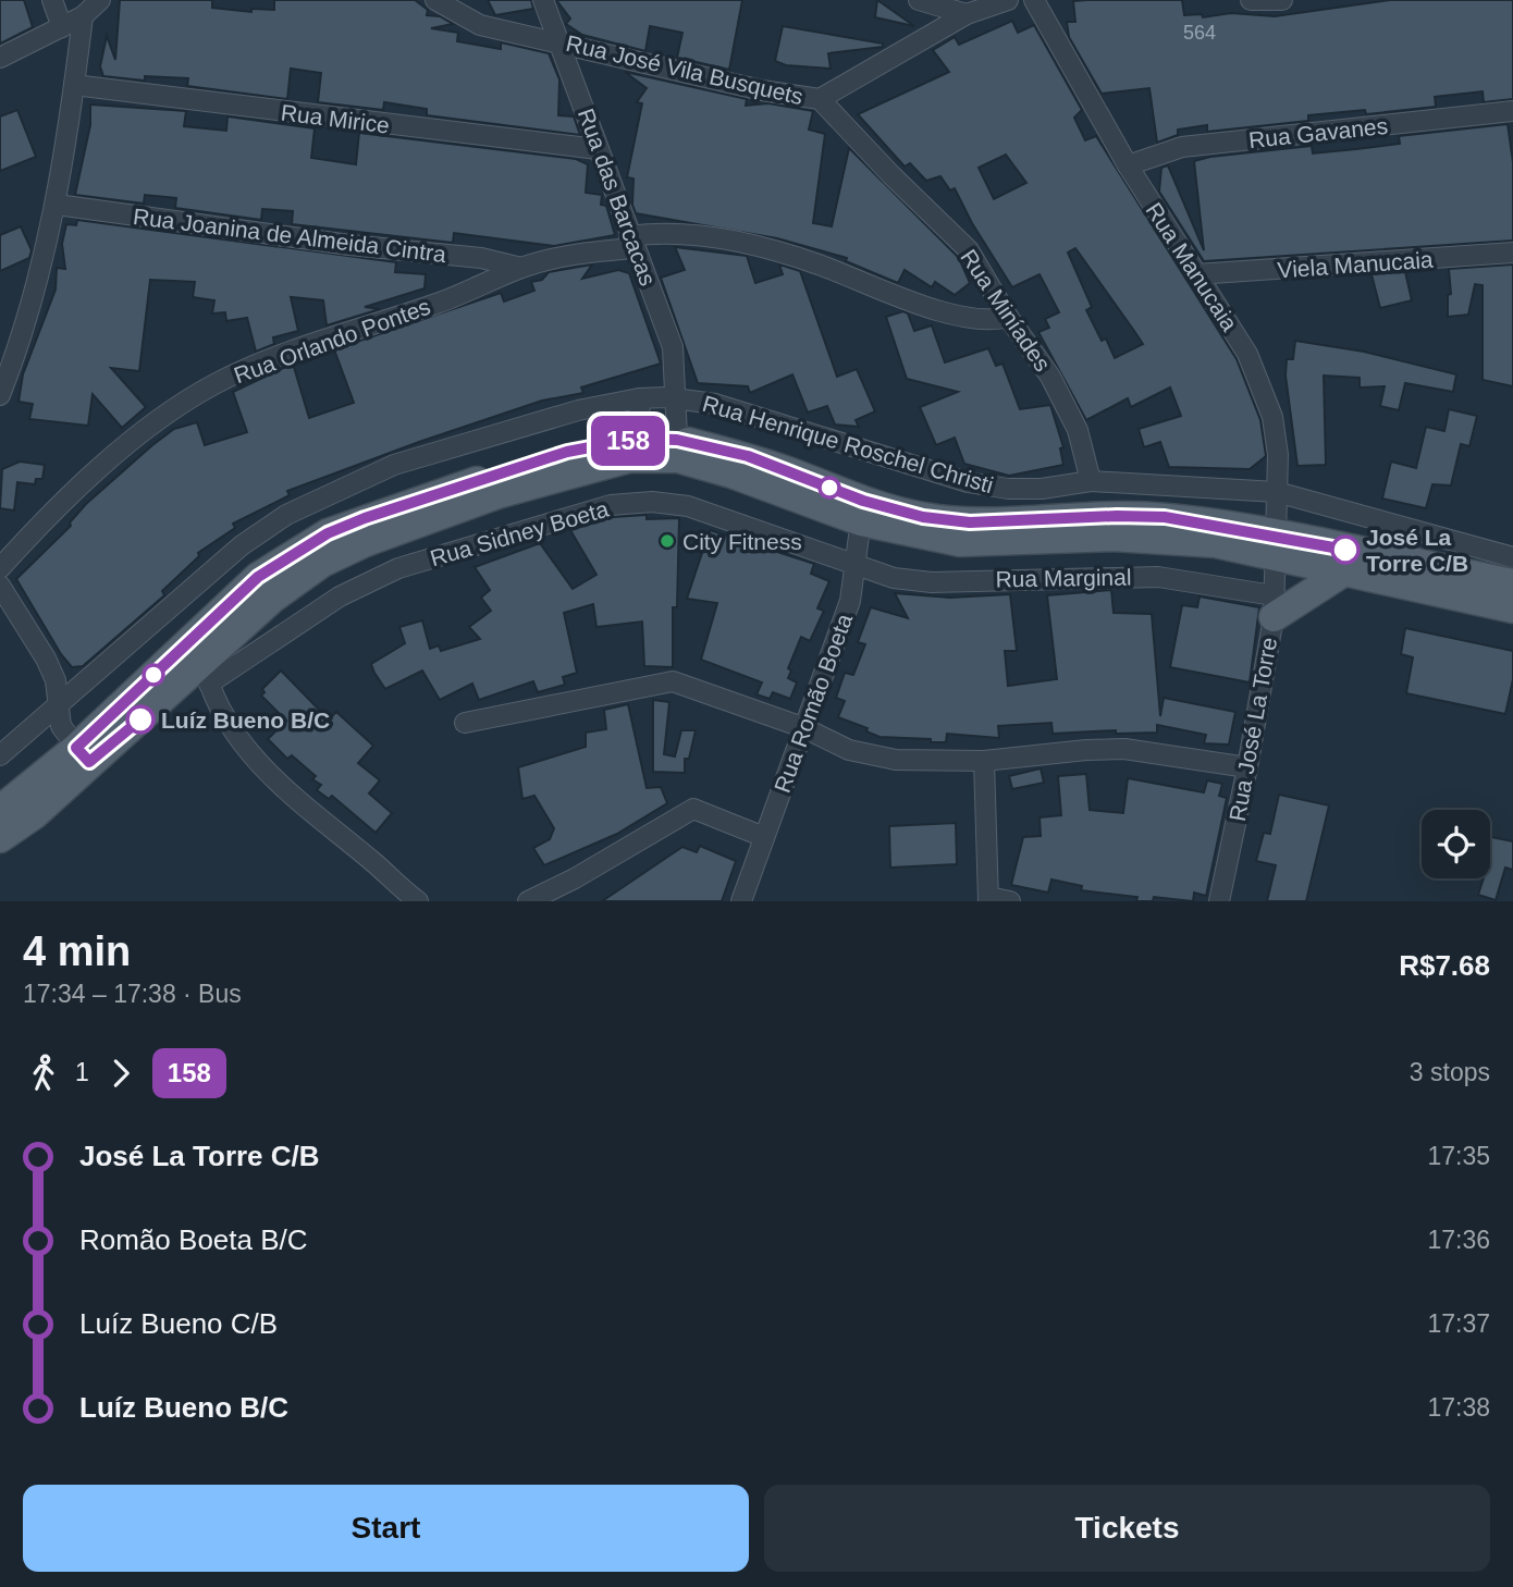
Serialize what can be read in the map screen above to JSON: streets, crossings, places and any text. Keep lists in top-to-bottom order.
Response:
{
  "streets": {
    "street": [
      "Rua José Vila Busquets",
      "Rua Mirice",
      "Rua Gavanes",
      "Rua das Barcacas",
      "Rua Joanina de Almeida Cintra",
      "Viela Manucaia",
      "Rua Manucaia",
      "Rua Miníades",
      "Rua Orlando Pontes",
      "Rua Henrique Roschel Christi",
      "Rua Sidney Boeta",
      "Rua Marginal",
      "Rua Romão Boeta",
      "Rua José La Torre"
    ]
  },
  "crossings": [
    ["Rua José Vila Busquets", "Rua das Barcacas"],
    ["Rua José Vila Busquets", "Rua Miníades"],
    ["Rua Mirice", "Rua das Barcacas"],
    ["Rua Gavanes", "Rua Manucaia"],
    ["Rua das Barcacas", "Rua Orlando Pontes"],
    ["Rua das Barcacas", "Rua Henrique Roschel Christi"],
    ["Rua Joanina de Almeida Cintra", "Rua Orlando Pontes"],
    ["Viela Manucaia", "Rua Manucaia"],
    ["Rua Manucaia", "Rua Henrique Roschel Christi"],
    ["Rua Manucaia", "Rua José La Torre"],
    ["Rua Miníades", "Rua Orlando Pontes"],
    ["Rua Miníades", "Rua Henrique Roschel Christi"],
    ["Rua Sidney Boeta", "Rua Marginal"],
    ["Rua Sidney Boeta", "Rua Romão Boeta"],
    ["Rua Marginal", "Rua Romão Boeta"],
    ["Rua Marginal", "Rua José La Torre"]
  ],
  "places": ["City Fitness", "José La Torre C/B", "Luíz Bueno B/C"],
  "lines": ["bus line 158"],
  "house_numbers": ["564"],
  "page": {
    "on_map": "158",
    "heading": ["4 min", "17:34 – 17:38 · Bus", "R$7.68"],
    "legs": ["1", "158", "3 stops"],
    "list": [
      {
        "name": "José La Torre C/B",
        "value": "17:35"
      },
      {
        "name": "Romão Boeta B/C",
        "value": "17:36"
      },
      {
        "name": "Luíz Bueno C/B",
        "value": "17:37"
      },
      {
        "name": "Luíz Bueno B/C",
        "value": "17:38"
      }
    ],
    "buttons": ["Start", "Tickets"]
  }
}
